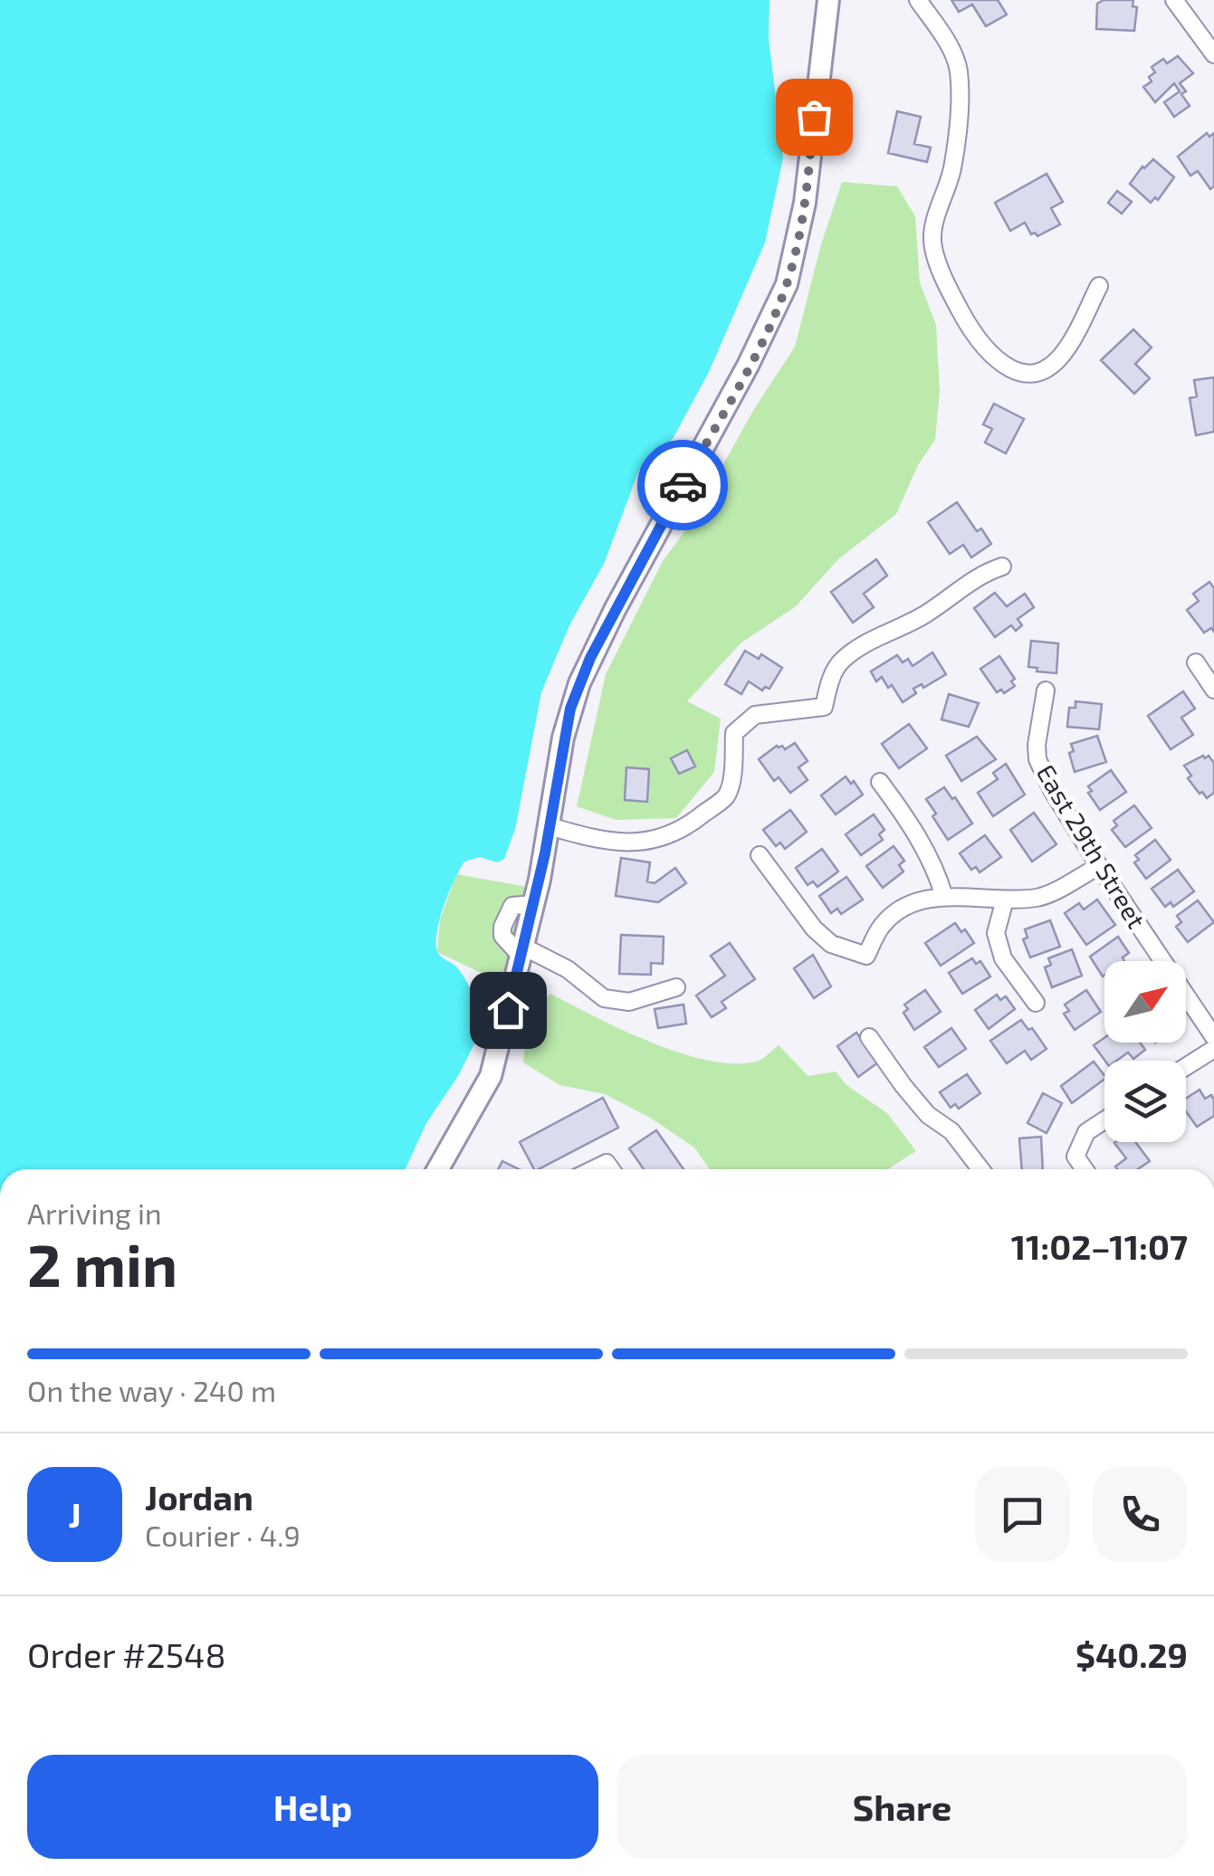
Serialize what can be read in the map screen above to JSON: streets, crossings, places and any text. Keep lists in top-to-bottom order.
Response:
{
  "streets": {
    "street": ["East 29th Street"]
  },
  "north": "top right",
  "page": {
    "heading": ["2 min", "Arriving in", "11:02–11:07"],
    "panel": [
      "Jordan",
      "Courier · 4.9",
      "Order #2548",
      "$40.29"
    ],
    "bar": "On the way · 240 m",
    "round": "J",
    "buttons": ["Help", "Share"]
  }
}
